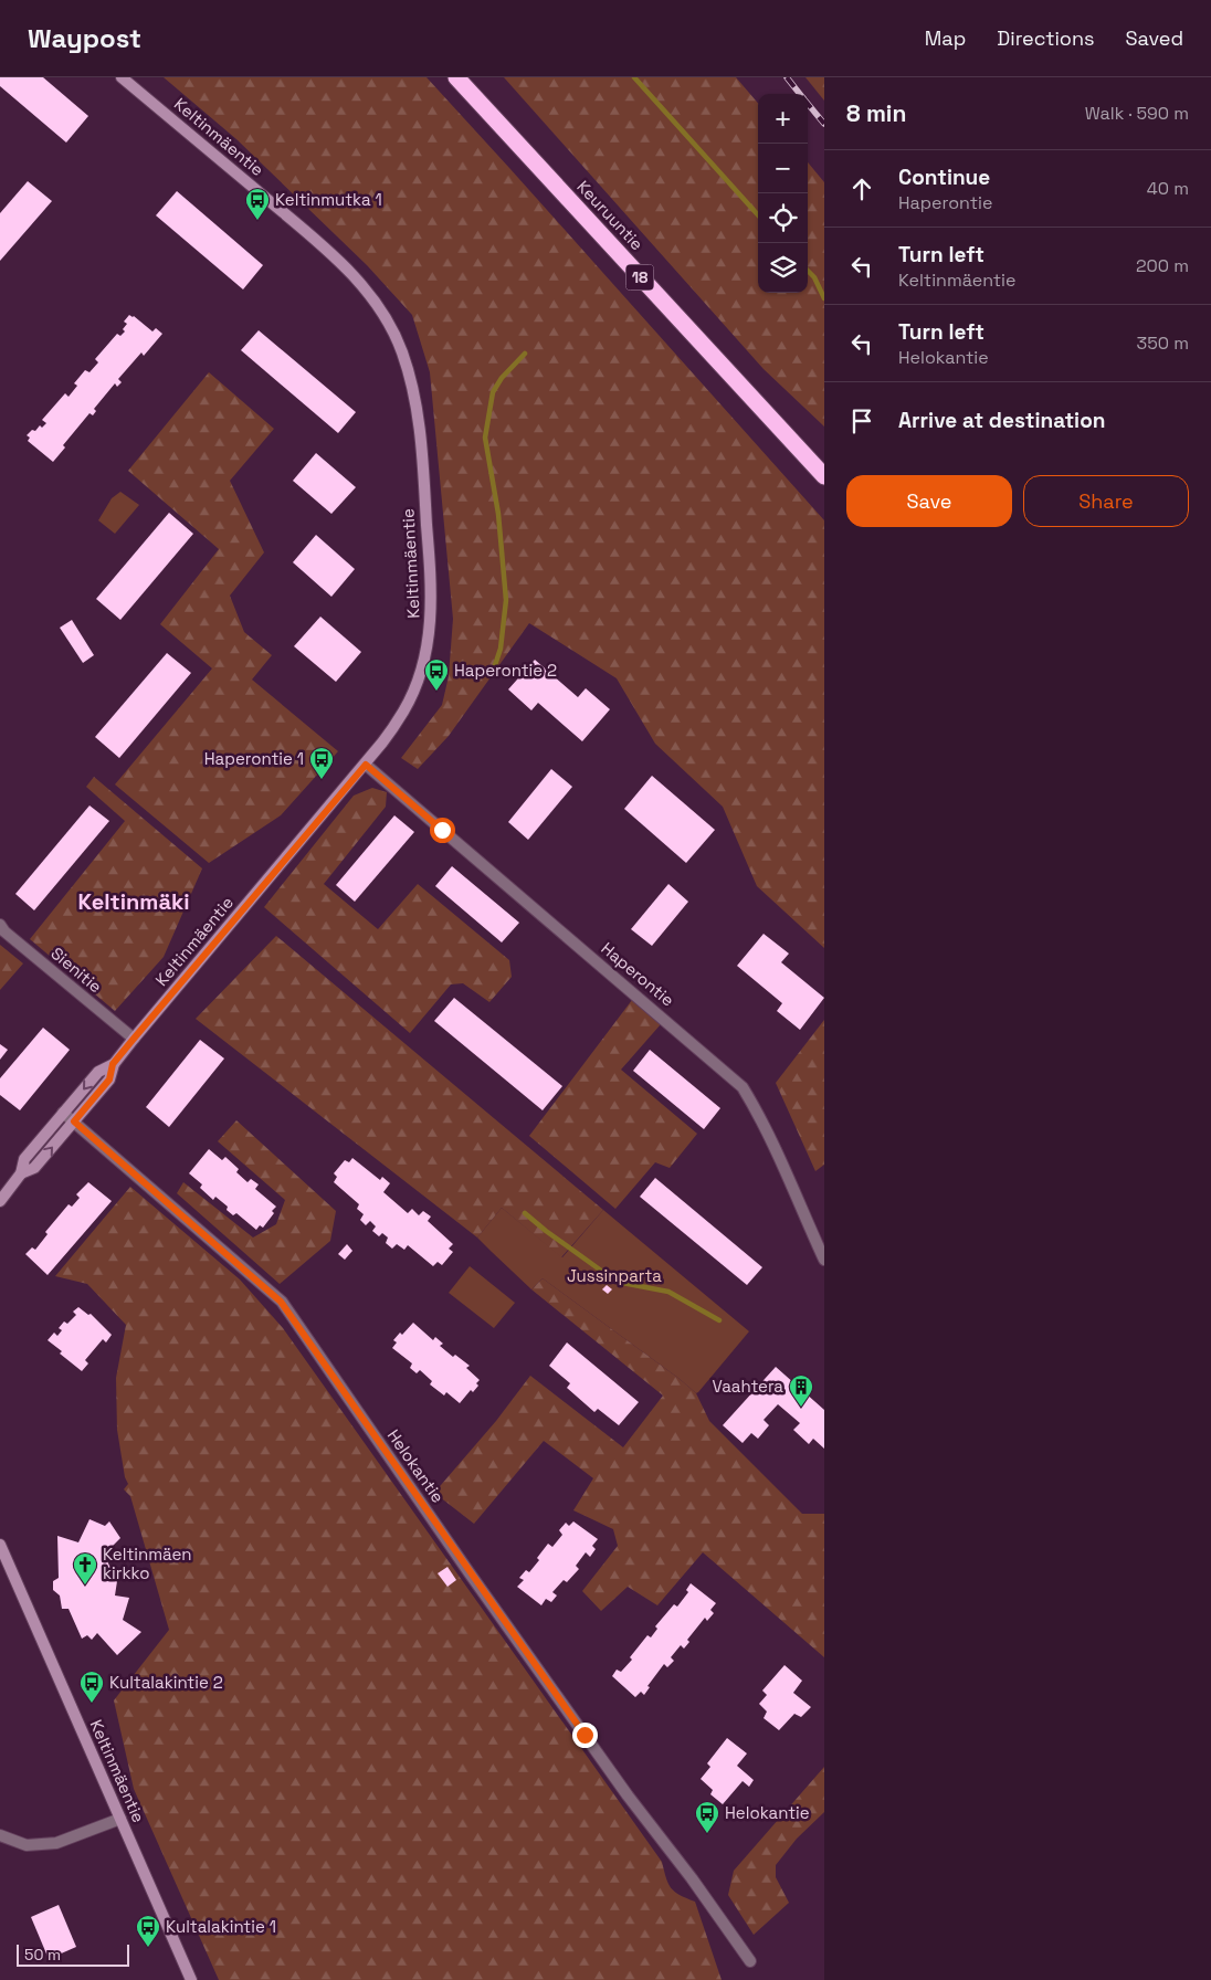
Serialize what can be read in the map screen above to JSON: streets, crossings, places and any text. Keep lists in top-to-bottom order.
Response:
{
  "streets": {
    "highway": ["Keuruuntie", "18"],
    "main road": ["Keltinmäentie"],
    "street": ["Sienitie", "Haperontie", "Helokantie"]
  },
  "crossings": [
    ["Keltinmäentie", "Sienitie"],
    ["Keltinmäentie", "Haperontie"],
    ["Keltinmäentie", "Helokantie"]
  ],
  "districts": ["Keltinmäki"],
  "parks": ["Jussinparta"],
  "places": {
    "bus stop": [
      "Keltinmutka 1",
      "Haperontie 2",
      "Haperontie 1",
      "Kultalakintie 2",
      "Helokantie",
      "Kultalakintie 1"
    ],
    "building": ["Vaahtera"],
    "church": ["Keltinmäen kirkko"]
  },
  "scale_bar": "50 m",
  "page": {
    "header": "Waypost",
    "nav": ["Map", "Directions", "Saved"],
    "heading": ["8 min", "Walk · 590 m"],
    "map_buttons": ["+", "−"],
    "list": [
      ["Continue", "Haperontie", "40 m"],
      ["Turn left", "Keltinmäentie", "200 m"],
      ["Turn left", "Helokantie", "350 m"],
      "Arrive at destination"
    ],
    "buttons": ["Save", "Share"],
    "scale": "50 m"
  }
}
